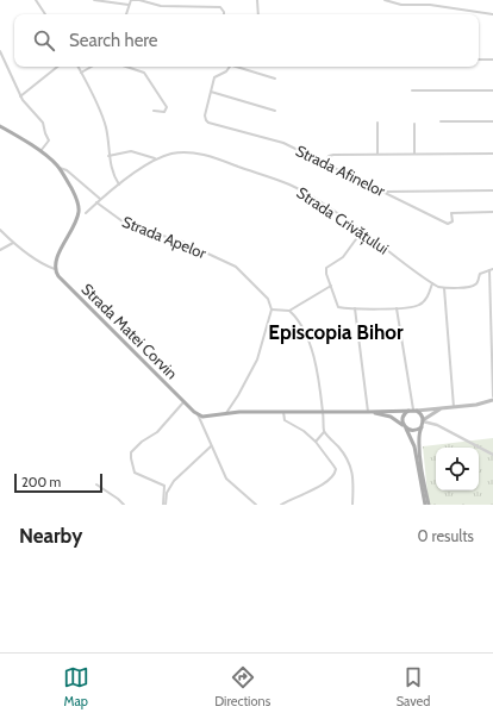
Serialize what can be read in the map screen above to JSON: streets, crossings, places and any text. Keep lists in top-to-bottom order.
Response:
{
  "streets": {
    "main road": ["Strada Matei Corvin"],
    "street": ["Strada Afinelor", "Strada Crivățului", "Strada Apelor"]
  },
  "crossings": [
    ["Strada Crivățului", "Strada Apelor"]
  ],
  "districts": ["Episcopia Bihor"],
  "scale_bar": "200 m",
  "page": {
    "search": "Search here",
    "scale": "200 m",
    "heading": ["Nearby", "0 results"],
    "nav": ["Map", "Directions", "Saved"]
  }
}
